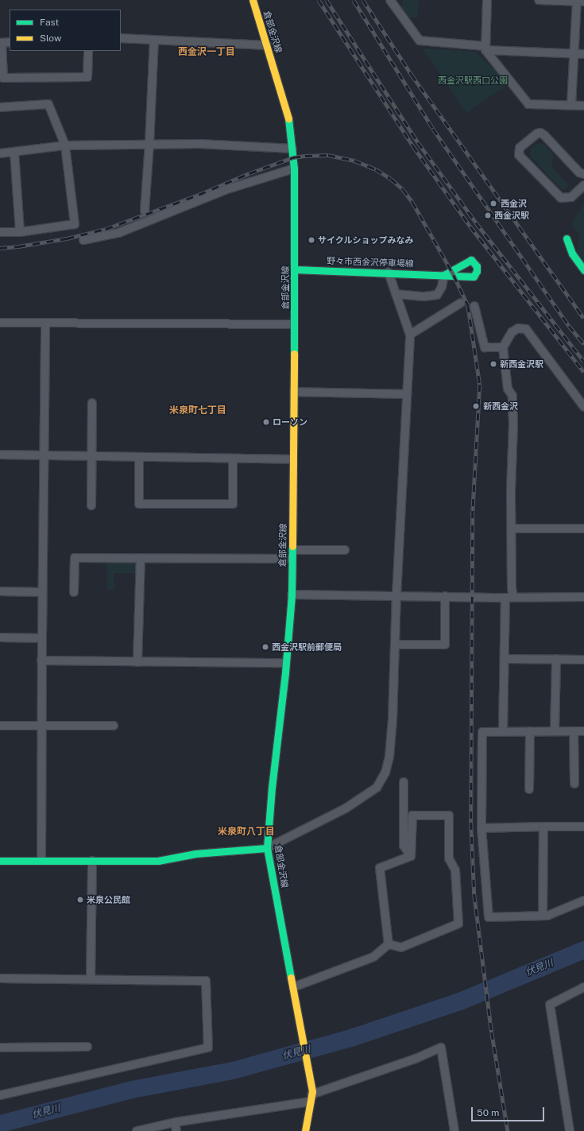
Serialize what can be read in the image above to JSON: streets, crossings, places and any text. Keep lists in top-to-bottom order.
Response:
{
  "streets": {
    "main road": ["倉部金沢線", "野々市西金沢停車場線"]
  },
  "crossings": [
    ["倉部金沢線", "野々市西金沢停車場線"]
  ],
  "districts": ["西金沢一丁目", "米泉町七丁目", "米泉町八丁目"],
  "water": ["伏見川"],
  "parks": ["西金沢駅西口公園"],
  "places": [
    "西金沢",
    "西金沢駅",
    "サイクルショップみなみ",
    "新西金沢駅",
    "新西金沢",
    "ローソン",
    "西金沢駅前郵便局",
    "米泉公民館"
  ],
  "legend": ["Fast", "Slow"],
  "scale_bar": "50 m"
}
